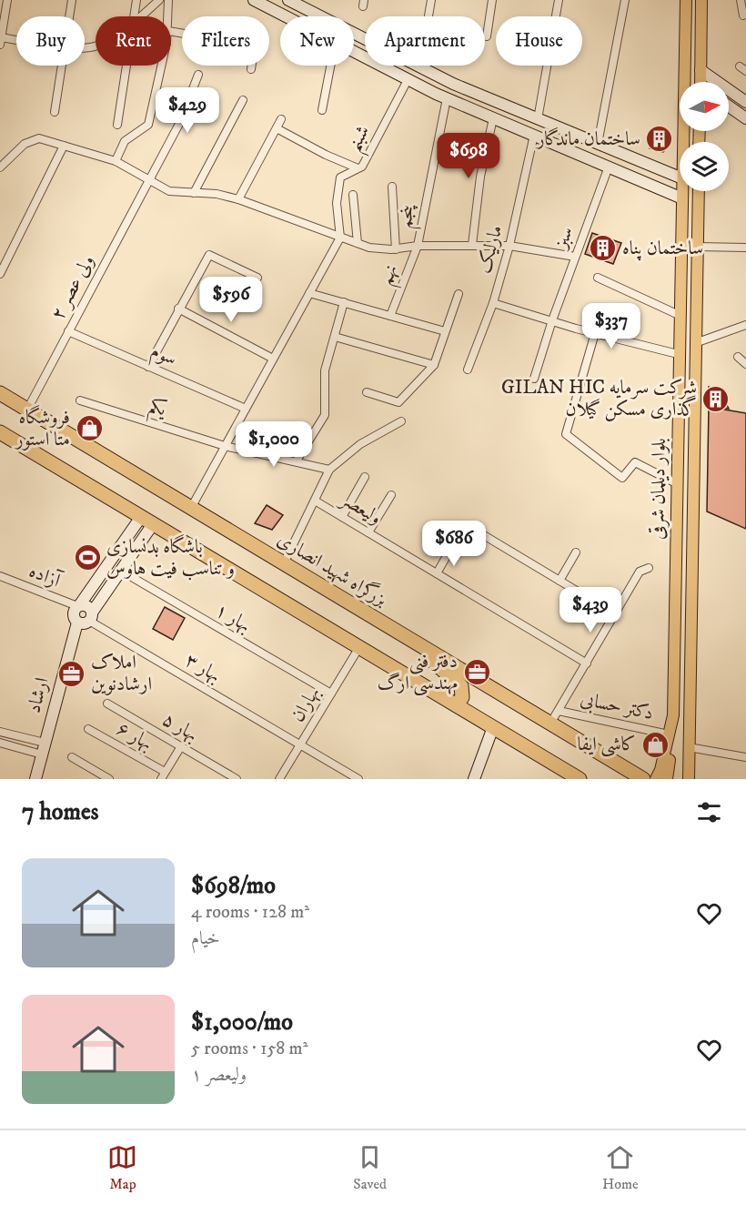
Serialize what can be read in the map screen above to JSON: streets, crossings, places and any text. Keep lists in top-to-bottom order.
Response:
{
  "streets": {
    "highway": ["بزرگراه شهید انصاری"],
    "main road": ["بلوار دیلمان شرقی", "ارشاد"],
    "street": [
      "شبنم",
      "پنجم",
      "سبز",
      "مارلیک",
      "نهم",
      "ولی عصر ۲",
      "سوم",
      "یکم",
      "ولیعصر",
      "آزاده",
      "بهار ۱",
      "بهار ۳",
      "بهاران",
      "دکتر حسابی",
      "بهار ۵",
      "بهار ۶"
    ]
  },
  "crossings": [
    ["پنجم", "نهم"],
    ["ولی عصر ۲", "سوم"],
    ["ولی عصر ۲", "بزرگراه شهید انصاری"],
    ["بلوار دیلمان شرقی", "دکتر حسابی"],
    ["بهار ۱", "ارشاد"],
    ["بهار ۱", "بهاران"],
    ["بهار ۳", "ارشاد"],
    ["بهار ۳", "بهاران"]
  ],
  "places": {
    "building": ["ساختمان ماندگار", "ساختمان پناه", "GILAN HIC شرکت سرمایه گذاری مسکن گیلان"],
    "shop": ["فروشگاه متا استور", "کاشی ایفا"],
    "sports": ["باشگاه بدنسازی و تناسب فیت هاوس"],
    "office": ["دفتر فنی مهندسی ارگ", "املاک ارشادنوین"]
  },
  "north": "right",
  "page": {
    "chip": [
      "Buy",
      "Rent",
      "Filters",
      "New",
      "Apartment",
      "House"
    ],
    "price": [
      "$429",
      "$698",
      "$596",
      "$337",
      "$1,000",
      "$686",
      "$439"
    ],
    "heading": "7 homes",
    "list": [
      {
        "name": "$698/mo",
        "note": "4 rooms · 128 m² · خیام"
      },
      {
        "name": "$1,000/mo",
        "note": "5 rooms · 158 m² · ولیعصر ۱"
      }
    ],
    "tabs": ["Map", "Saved", "Home"]
  }
}
